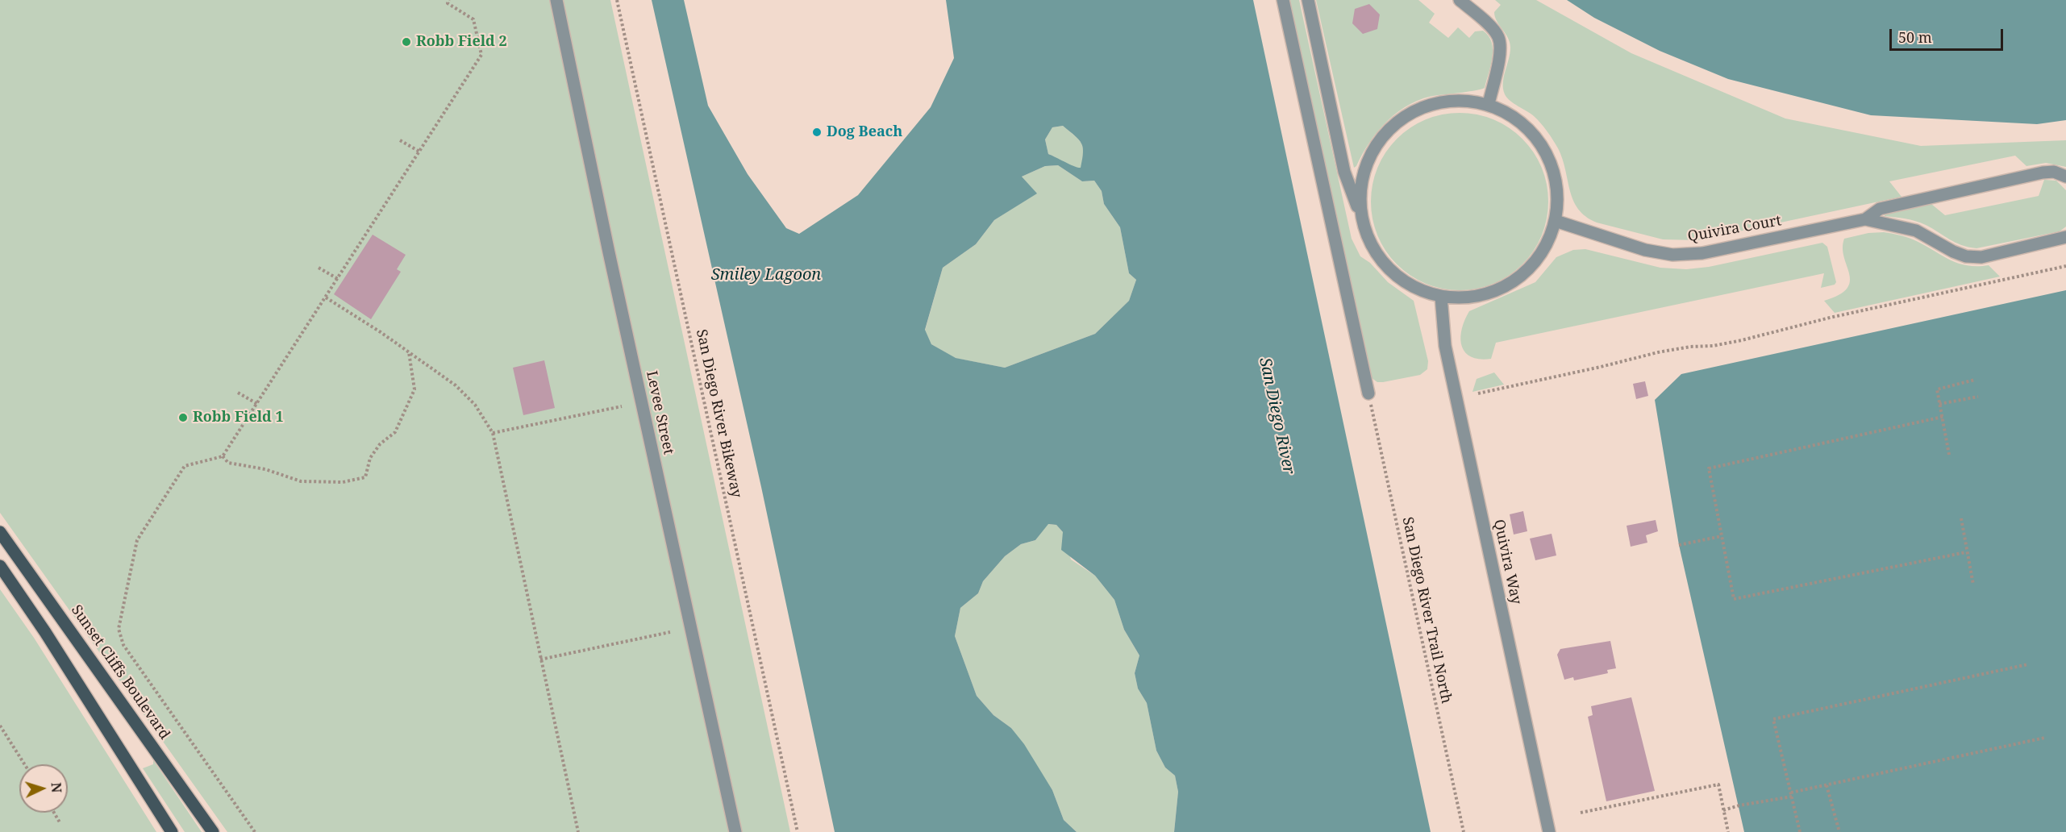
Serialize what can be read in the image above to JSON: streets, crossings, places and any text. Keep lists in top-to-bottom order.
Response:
{
  "streets": {
    "main road": ["Sunset Cliffs Boulevard"],
    "street": ["Quivira Court", "Levee Street", "Quivira Way"],
    "path": ["San Diego River Bikeway", "San Diego River Trail North"]
  },
  "water": ["Smiley Lagoon", "San Diego River"],
  "places": ["Robb Field 2", "Dog Beach", "Robb Field 1"],
  "scale_bar": "50 m",
  "north": "right"
}
